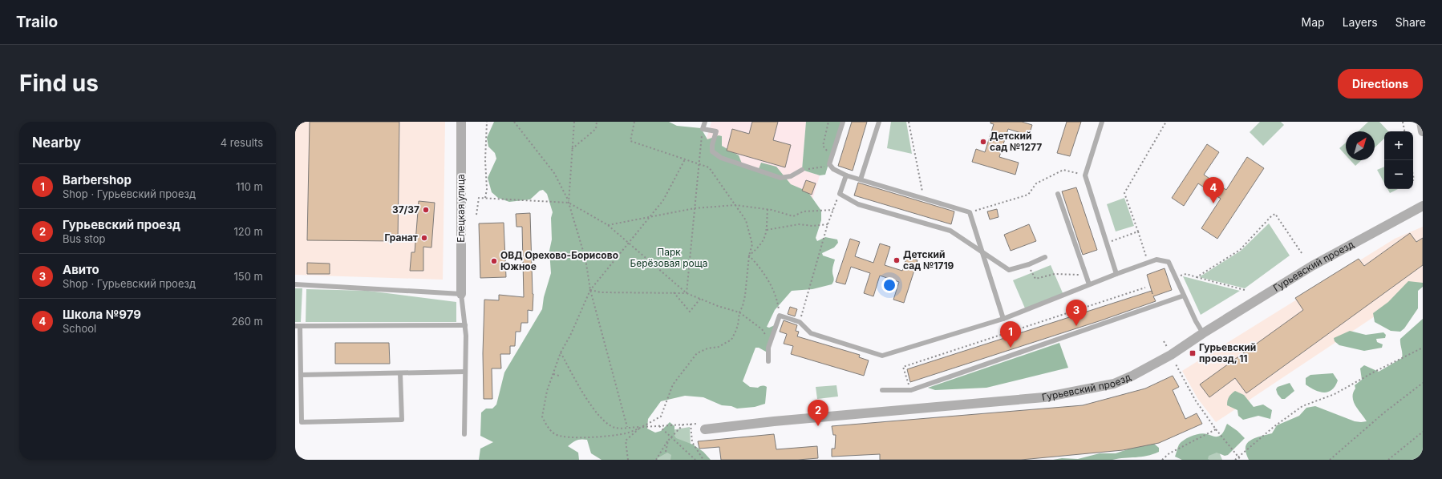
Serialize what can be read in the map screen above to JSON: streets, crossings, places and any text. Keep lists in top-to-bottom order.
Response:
{
  "streets": {
    "street": ["Елецкая улица", "Гурьевский проезд"]
  },
  "parks": ["Парк Берёзовая роща"],
  "places": {
    "other": [
      "Детский сад №1277",
      "37/37",
      "Гранат",
      "Детский сад №1719",
      "ОВД Орехово-Борисово Южное"
    ],
    "transit": ["Гурьевский проезд, 11"]
  },
  "north": "top right",
  "page": {
    "header": "Trailo",
    "nav": ["Map", "Layers", "Share"],
    "buttons": "Directions",
    "title": "Find us",
    "heading": ["Nearby", "4 results"],
    "map_buttons": ["+", "−"],
    "list": [
      {
        "mark": "1",
        "name": "Barbershop",
        "note": "Shop · Гурьевский проезд",
        "value": "110 m"
      },
      {
        "mark": "2",
        "name": "Гурьевский проезд",
        "note": "Bus stop",
        "value": "120 m"
      },
      {
        "mark": "3",
        "name": "Авито",
        "note": "Shop · Гурьевский проезд",
        "value": "150 m"
      },
      {
        "mark": "4",
        "name": "Школа №979",
        "note": "School",
        "value": "260 m"
      }
    ],
    "pins": [
      "4",
      "3",
      "1",
      "2"
    ]
  }
}
